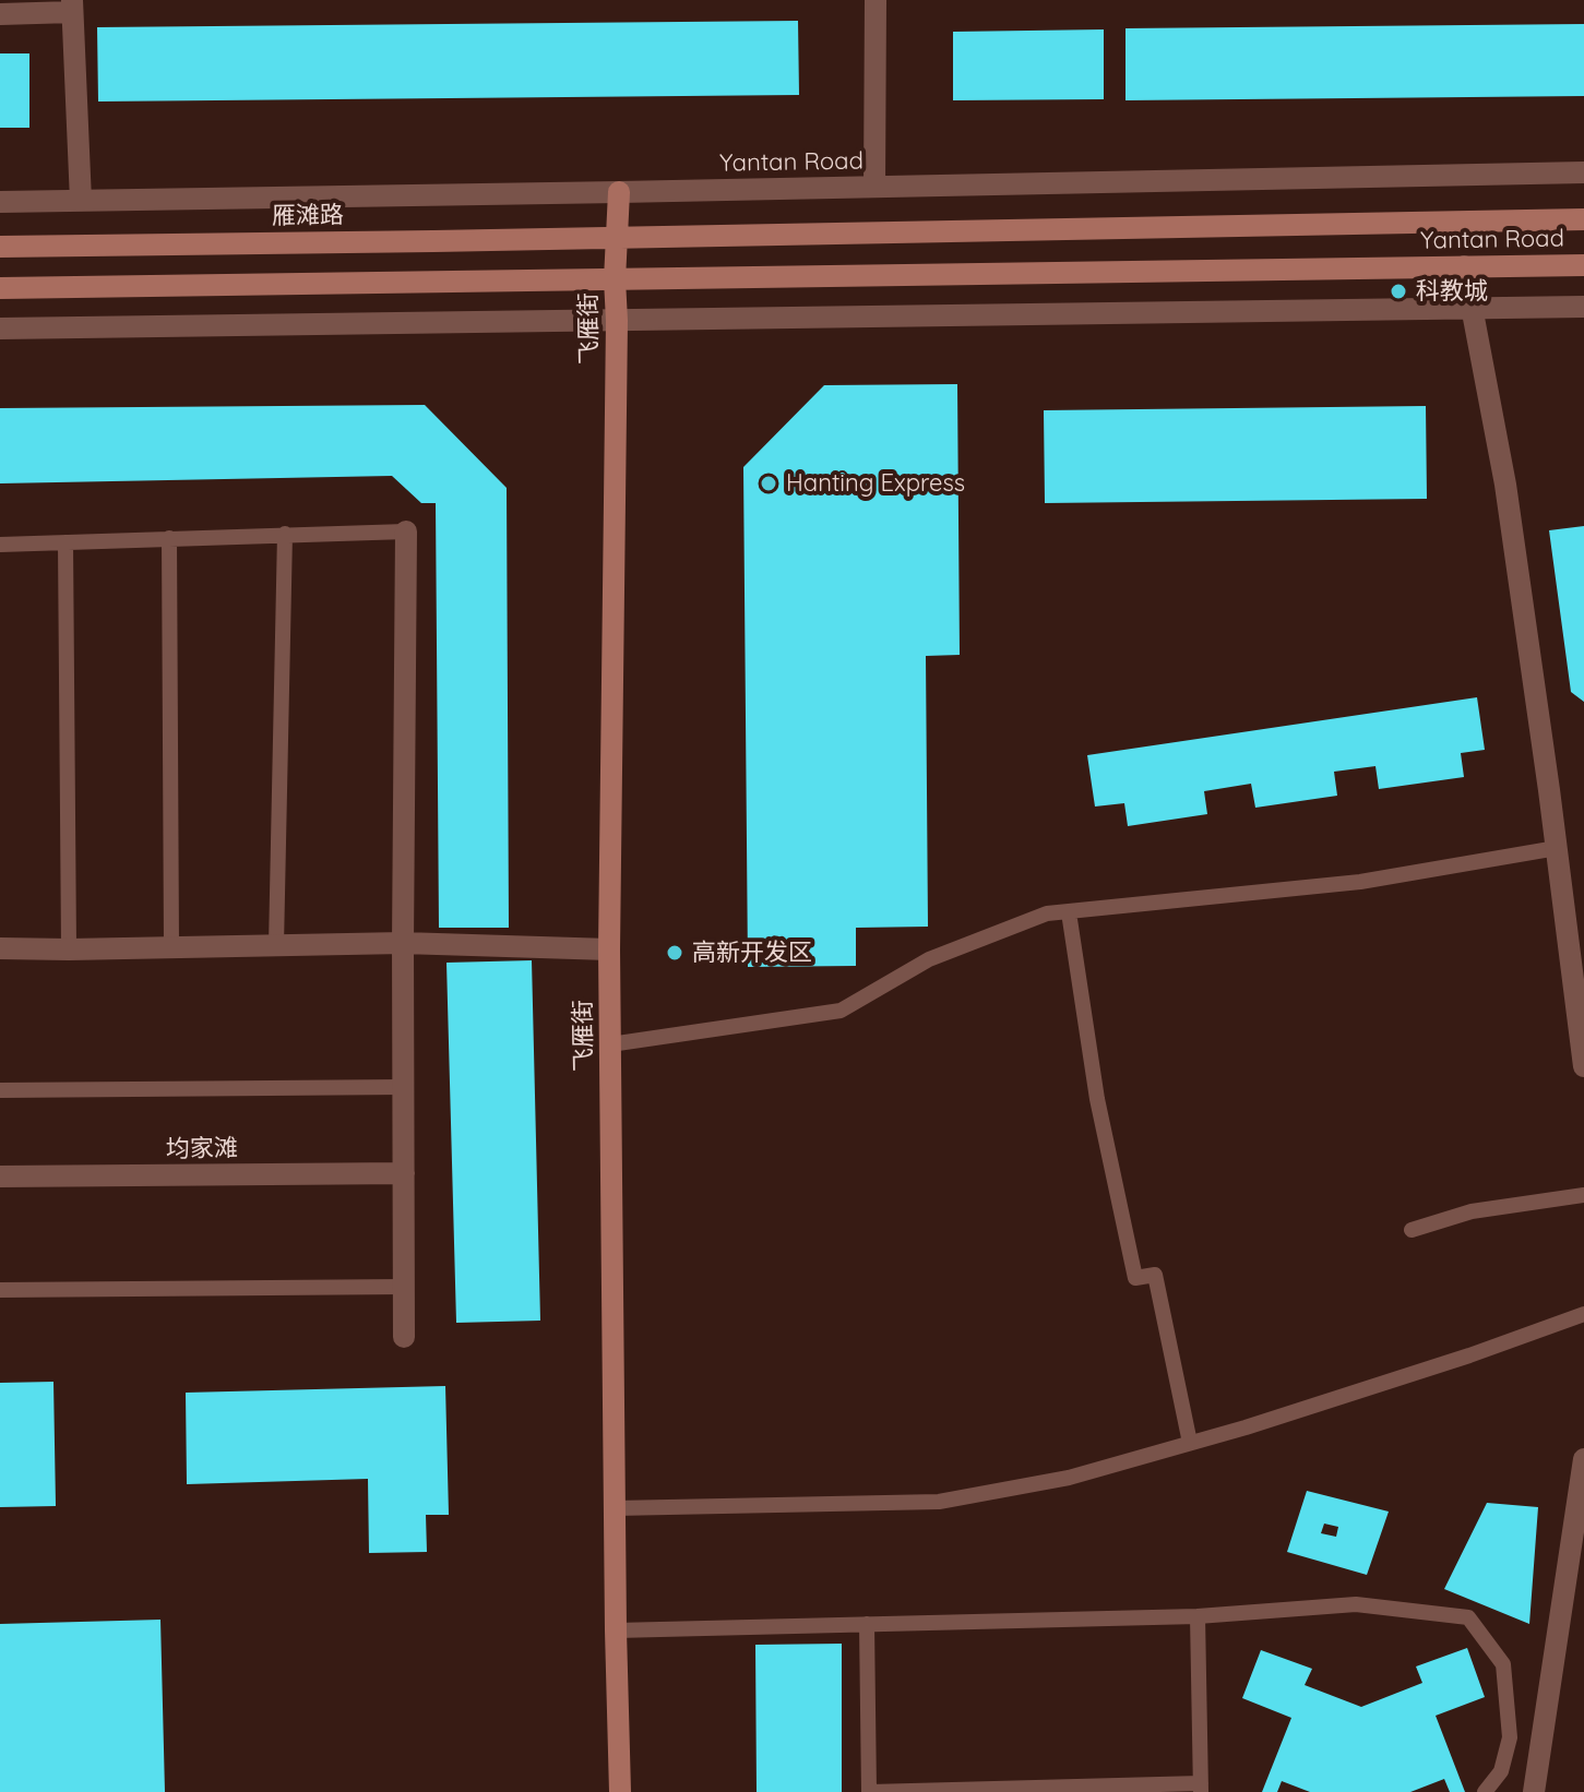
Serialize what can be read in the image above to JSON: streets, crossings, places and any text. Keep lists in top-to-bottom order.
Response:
{
  "streets": {
    "main road": ["Yantan Road", "雁滩路", "飞雁街"],
    "street": ["均家滩"]
  },
  "crossings": [
    ["Yantan Road", "雁滩路"],
    ["Yantan Road", "飞雁街"],
    ["雁滩路", "飞雁街"]
  ],
  "places": ["科教城", "Hanting Express", "高新开发区"]
}
